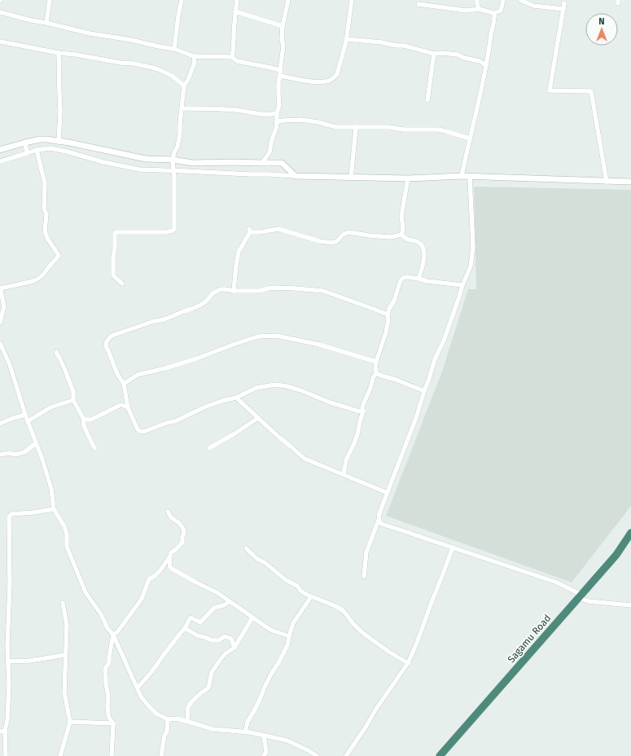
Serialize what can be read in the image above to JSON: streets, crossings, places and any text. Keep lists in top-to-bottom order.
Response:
{
  "streets": {
    "highway": ["Sagamu Road"]
  },
  "north": "top"
}
